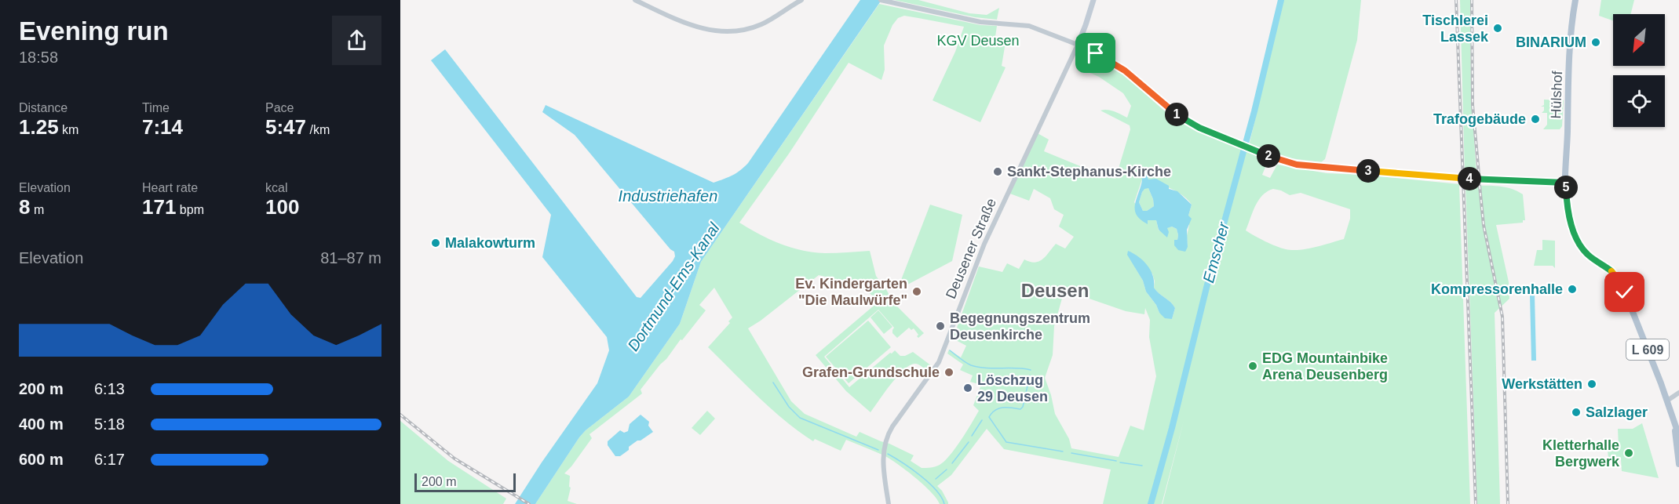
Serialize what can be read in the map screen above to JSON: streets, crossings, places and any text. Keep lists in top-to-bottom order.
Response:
{
  "streets": {
    "main road": ["Hülshof", "Deusener Straße", "L 609"]
  },
  "crossings": [
    ["Hülshof", "L 609"]
  ],
  "districts": ["Deusen"],
  "water": ["Industriehafen", "Emscher", "Dortmund-Ems-Kanal"],
  "parks": ["KGV Deusen"],
  "places": [
    "Tischlerei Lassek",
    "BINARIUM",
    "Trafogebäude",
    "Sankt-Stephanus-Kirche",
    "Malakowturm",
    "Kompressorenhalle",
    "Ev. Kindergarten \"Die Maulwürfe\"",
    "Begegnungszentrum Deusenkirche",
    "EDG Mountainbike Arena Deusenberg",
    "Grafen-Grundschule",
    "Werkstätten",
    "Löschzug 29 Deusen",
    "Salzlager",
    "Kletterhalle Bergwerk"
  ],
  "scale_bar": "200 m",
  "north": "bottom left",
  "page": {
    "heading": ["Evening run", "18:58"],
    "stats": [
      ["Distance", "1.25 km"],
      ["Time", "7:14"],
      ["Pace", "5:47 /km"],
      ["Elevation", "8 m"],
      ["Heart rate", "171 bpm"],
      ["kcal", "100"]
    ],
    "pins": [
      "1",
      "2",
      "3",
      "4",
      "5"
    ],
    "chart": ["Elevation", "81–87 m"],
    "list": [
      {
        "name": "200 m",
        "note": "6:13"
      },
      {
        "name": "400 m",
        "note": "5:18"
      },
      {
        "name": "600 m",
        "note": "6:17"
      }
    ],
    "scale": "200 m"
  }
}
